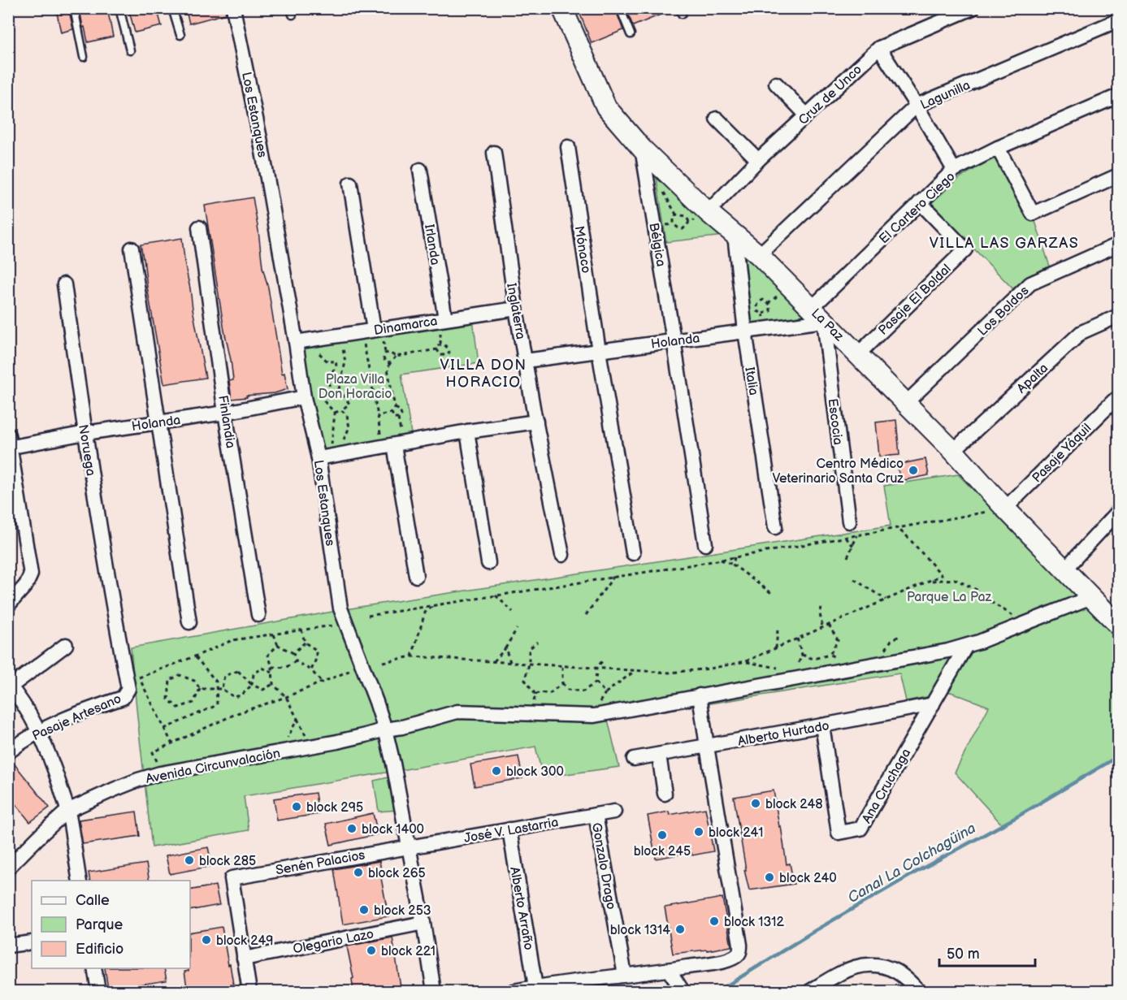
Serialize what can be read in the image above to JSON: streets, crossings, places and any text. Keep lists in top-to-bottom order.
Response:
{
  "streets": {
    "street": [
      "Cruz de Unco",
      "Lagunilla",
      "Los Estanques",
      "El Cartero Ciego",
      "Irlanda",
      "Bélgica",
      "Mónaco",
      "Pasaje El Boldal",
      "Los Boldos",
      "Inglaterra",
      "La Paz",
      "Dinamarca",
      "Holanda",
      "Apalta",
      "Italia",
      "Finlandia",
      "Escocia",
      "Noruega",
      "Pasaje Yáquil",
      "Pasaje Artesano",
      "Alberto Hurtado",
      "Avenida Circunvalación",
      "Ana Cruchaga",
      "José V. Lastarria",
      "Senén Palacios",
      "Gonzalo Drago",
      "Alberto Arraño",
      "Olegario Lazo"
    ]
  },
  "crossings": [
    ["Cruz de Unco", "La Paz"],
    ["Lagunilla", "La Paz"],
    ["Los Estanques", "Dinamarca"],
    ["Los Estanques", "Holanda"],
    ["Los Estanques", "Avenida Circunvalación"],
    ["Los Estanques", "José V. Lastarria"],
    ["Los Estanques", "Senén Palacios"],
    ["Los Estanques", "Olegario Lazo"],
    ["El Cartero Ciego", "Pasaje El Boldal"],
    ["El Cartero Ciego", "La Paz"],
    ["El Cartero Ciego", "Holanda"],
    ["El Cartero Ciego", "Escocia"],
    ["Irlanda", "Dinamarca"],
    ["Bélgica", "La Paz"],
    ["Bélgica", "Holanda"],
    ["Mónaco", "Holanda"],
    ["Pasaje El Boldal", "La Paz"],
    ["Los Boldos", "La Paz"],
    ["Inglaterra", "Dinamarca"],
    ["Inglaterra", "Holanda"],
    ["La Paz", "Holanda"],
    ["La Paz", "Apalta"],
    ["La Paz", "Italia"],
    ["La Paz", "Escocia"],
    ["La Paz", "Pasaje Yáquil"],
    ["La Paz", "Avenida Circunvalación"],
    ["Holanda", "Italia"],
    ["Holanda", "Finlandia"],
    ["Holanda", "Escocia"],
    ["Holanda", "Noruega"],
    ["Noruega", "Pasaje Artesano"],
    ["Alberto Hurtado", "Ana Cruchaga"],
    ["José V. Lastarria", "Senén Palacios"],
    ["José V. Lastarria", "Gonzalo Drago"],
    ["José V. Lastarria", "Alberto Arraño"],
    ["Senén Palacios", "Olegario Lazo"]
  ],
  "districts": ["VILLA LAS GARZAS", "VILLA DON HORACIO"],
  "water": ["Canal La Colchagüina"],
  "parks": ["Plaza Villa Don Horacio", "Parque La Paz"],
  "places": [
    "Centro Médico Veterinario Santa Cruz",
    "block 300",
    "block 248",
    "block 295",
    "block 1400",
    "block 241",
    "block 245",
    "block 285",
    "block 265",
    "block 240",
    "block 253",
    "block 1312",
    "block 1314",
    "block 249",
    "block 221"
  ],
  "legend": ["Calle", "Parque", "Edificio"],
  "scale_bar": "50 m"
}
